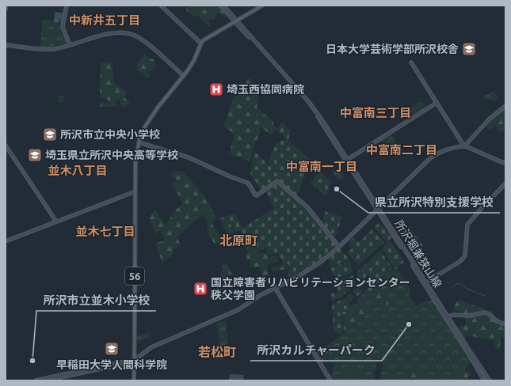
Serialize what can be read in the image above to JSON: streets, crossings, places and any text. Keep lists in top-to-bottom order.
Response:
{
  "streets": {
    "main road": ["56"],
    "street": ["所沢堀兼狭山線"]
  },
  "crossings": [
    ["所沢堀兼狭山線", "56"]
  ],
  "districts": [
    "中新井五丁目",
    "中富南三丁目",
    "中富南二丁目",
    "中富南一丁目",
    "並木八丁目",
    "並木七丁目",
    "北原町",
    "若松町"
  ],
  "places": {
    "school or university": [
      "日本大学芸術学部所沢校舎",
      "所沢市立中央小学校",
      "埼玉県立所沢中央高等学校",
      "早稲田大学人間科学院"
    ],
    "hospital": ["埼玉西協同病院", "国立障害者リハビリテーションセンター 秩父学園"],
    "other": ["県立所沢特別支援学校", "所沢カルチャーパーク", "所沢市立並木小学校"]
  }
}
